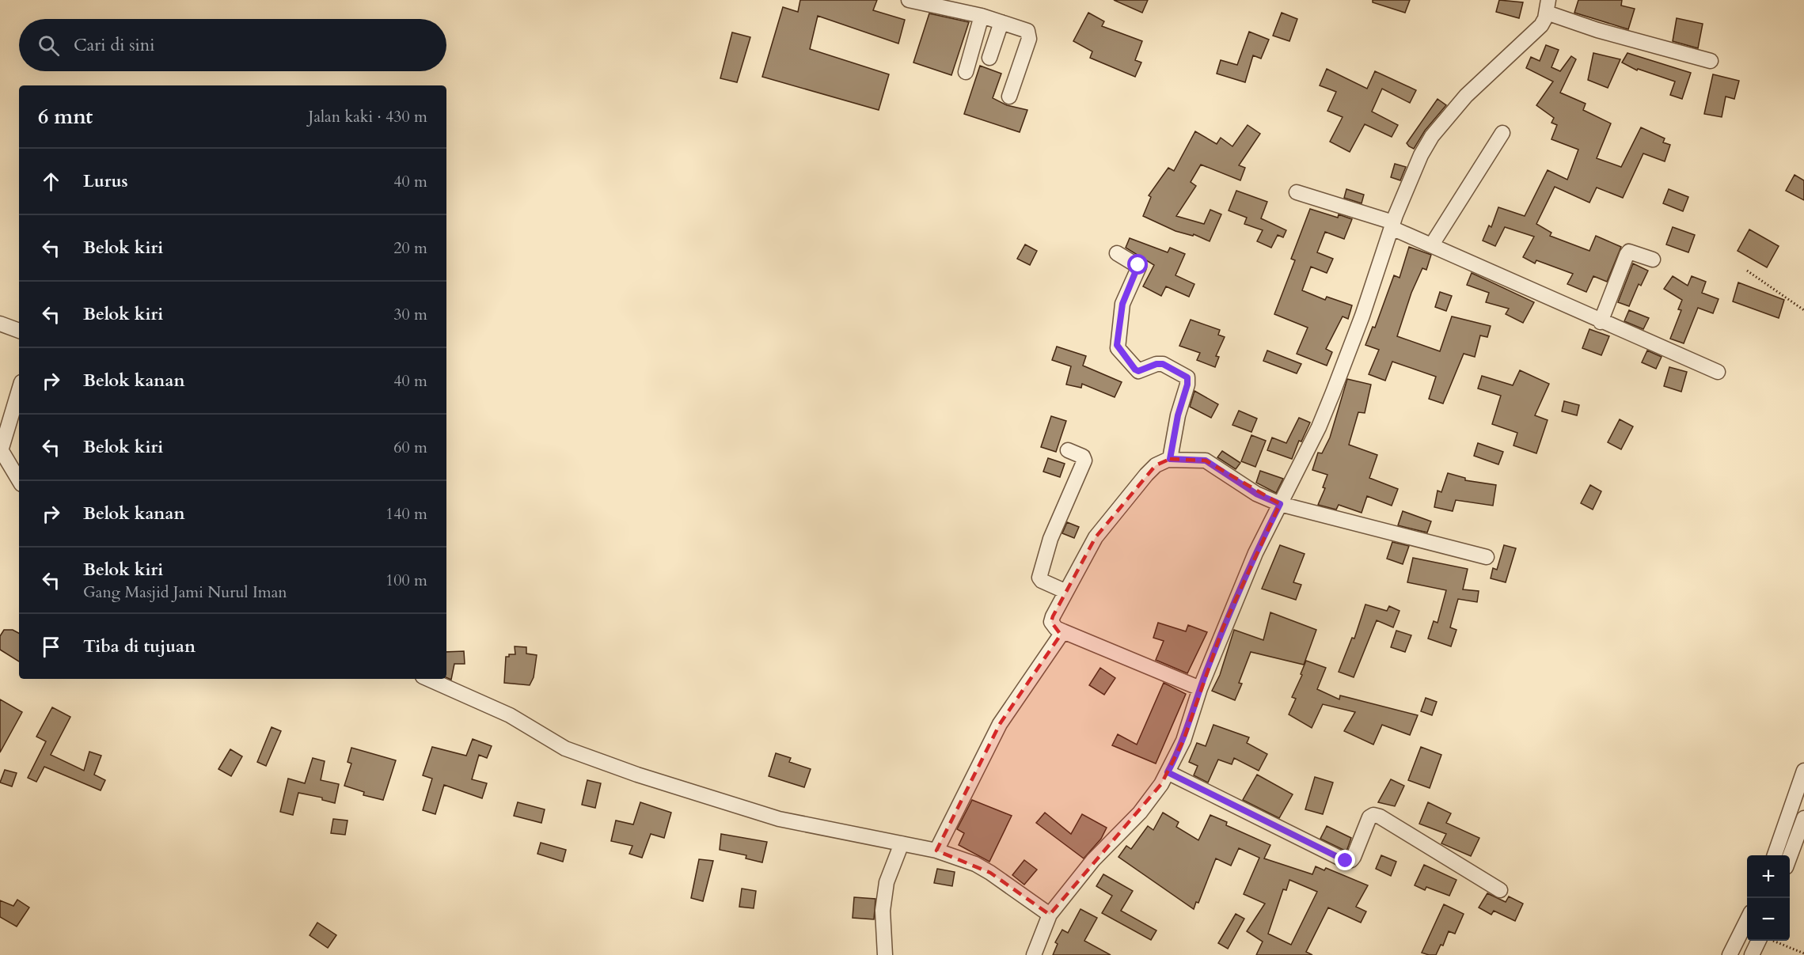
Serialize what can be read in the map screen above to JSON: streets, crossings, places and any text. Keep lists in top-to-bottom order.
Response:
{
  "page": {
    "search": "Cari di sini",
    "heading": ["6 mnt", "Jalan kaki · 430 m"],
    "list": [
      ["Lurus", "40 m"],
      ["Belok kiri", "20 m"],
      ["Belok kiri", "30 m"],
      ["Belok kanan", "40 m"],
      ["Belok kiri", "60 m"],
      ["Belok kanan", "140 m"],
      ["Belok kiri", "Gang Masjid Jami Nurul Iman", "100 m"],
      "Tiba di tujuan"
    ],
    "map_buttons": ["+", "−"]
  }
}
